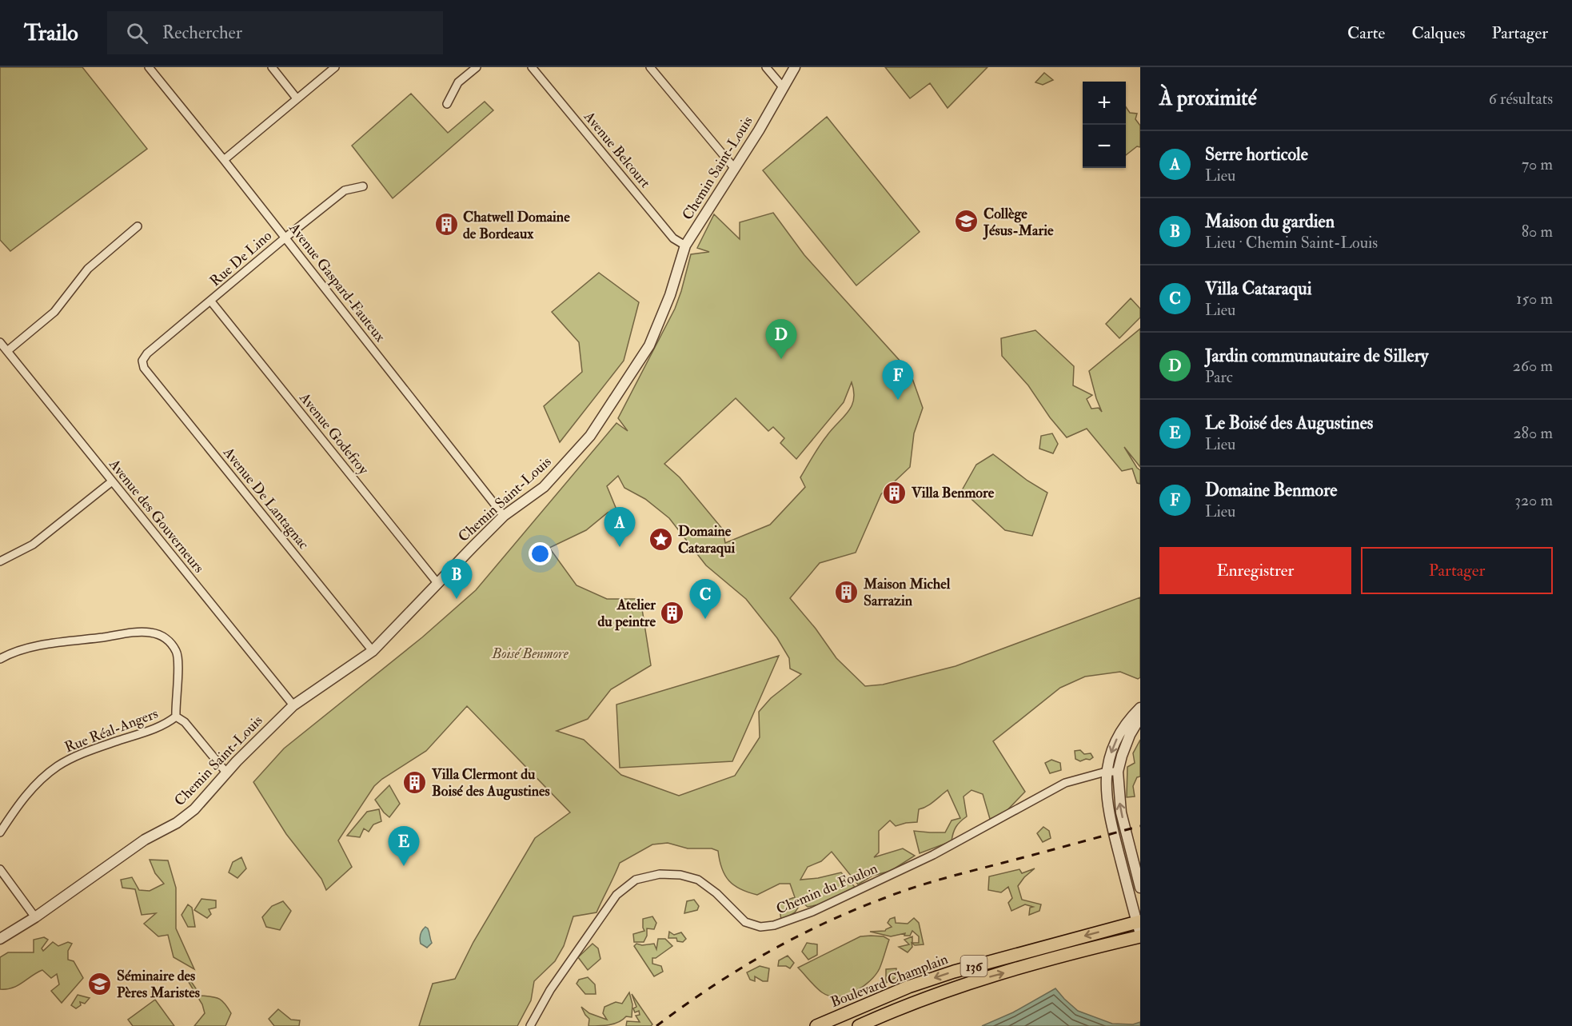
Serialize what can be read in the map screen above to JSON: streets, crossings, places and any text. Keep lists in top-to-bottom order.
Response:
{
  "streets": {
    "main road": ["136", "Boulevard Champlain"],
    "street": [
      "Avenue Belcourt",
      "Chemin Saint-Louis",
      "Rue De Lino",
      "Avenue Gaspard-Fauteux",
      "Avenue Godefroy",
      "Avenue De Lantagnac",
      "Avenue des Gouverneurs",
      "Rue Réal-Angers",
      "Chemin du Foulon"
    ]
  },
  "crossings": [
    ["Avenue Belcourt", "Chemin Saint-Louis"],
    ["Chemin Saint-Louis", "Avenue Gaspard-Fauteux"],
    ["Chemin Saint-Louis", "Avenue Godefroy"],
    ["Chemin Saint-Louis", "Avenue De Lantagnac"],
    ["Chemin Saint-Louis", "Avenue des Gouverneurs"],
    ["Rue De Lino", "Avenue Gaspard-Fauteux"],
    ["Rue De Lino", "Avenue Godefroy"],
    ["Rue De Lino", "Avenue De Lantagnac"]
  ],
  "parks": ["Boisé Benmore"],
  "places": {
    "school or university": ["Collège Jésus-Marie", "Séminaire des Pères Maristes"],
    "building": [
      "Chatwell Domaine de Bordeaux",
      "Villa Benmore",
      "Maison Michel Sarrazin",
      "Atelier du peintre",
      "Villa Clermont du Boisé des Augustines"
    ],
    "place": ["Domaine Cataraqui"]
  },
  "page": {
    "header": "Trailo",
    "search": "Rechercher",
    "nav": ["Carte", "Calques", "Partager"],
    "heading": ["À proximité", "6 résultats"],
    "map_buttons": ["+", "−"],
    "list": [
      {
        "mark": "A",
        "name": "Serre horticole",
        "note": "Lieu",
        "value": "70 m"
      },
      {
        "mark": "B",
        "name": "Maison du gardien",
        "note": "Lieu · Chemin Saint-Louis",
        "value": "80 m"
      },
      {
        "mark": "C",
        "name": "Villa Cataraqui",
        "note": "Lieu",
        "value": "150 m"
      },
      {
        "mark": "D",
        "name": "Jardin communautaire de Sillery",
        "note": "Parc",
        "value": "260 m"
      },
      {
        "mark": "E",
        "name": "Le Boisé des Augustines",
        "note": "Lieu",
        "value": "280 m"
      },
      {
        "mark": "F",
        "name": "Domaine Benmore",
        "note": "Lieu",
        "value": "320 m"
      }
    ],
    "pins": [
      "D",
      "F",
      "A",
      "B",
      "C",
      "E"
    ],
    "buttons": ["Enregistrer", "Partager"]
  }
}
